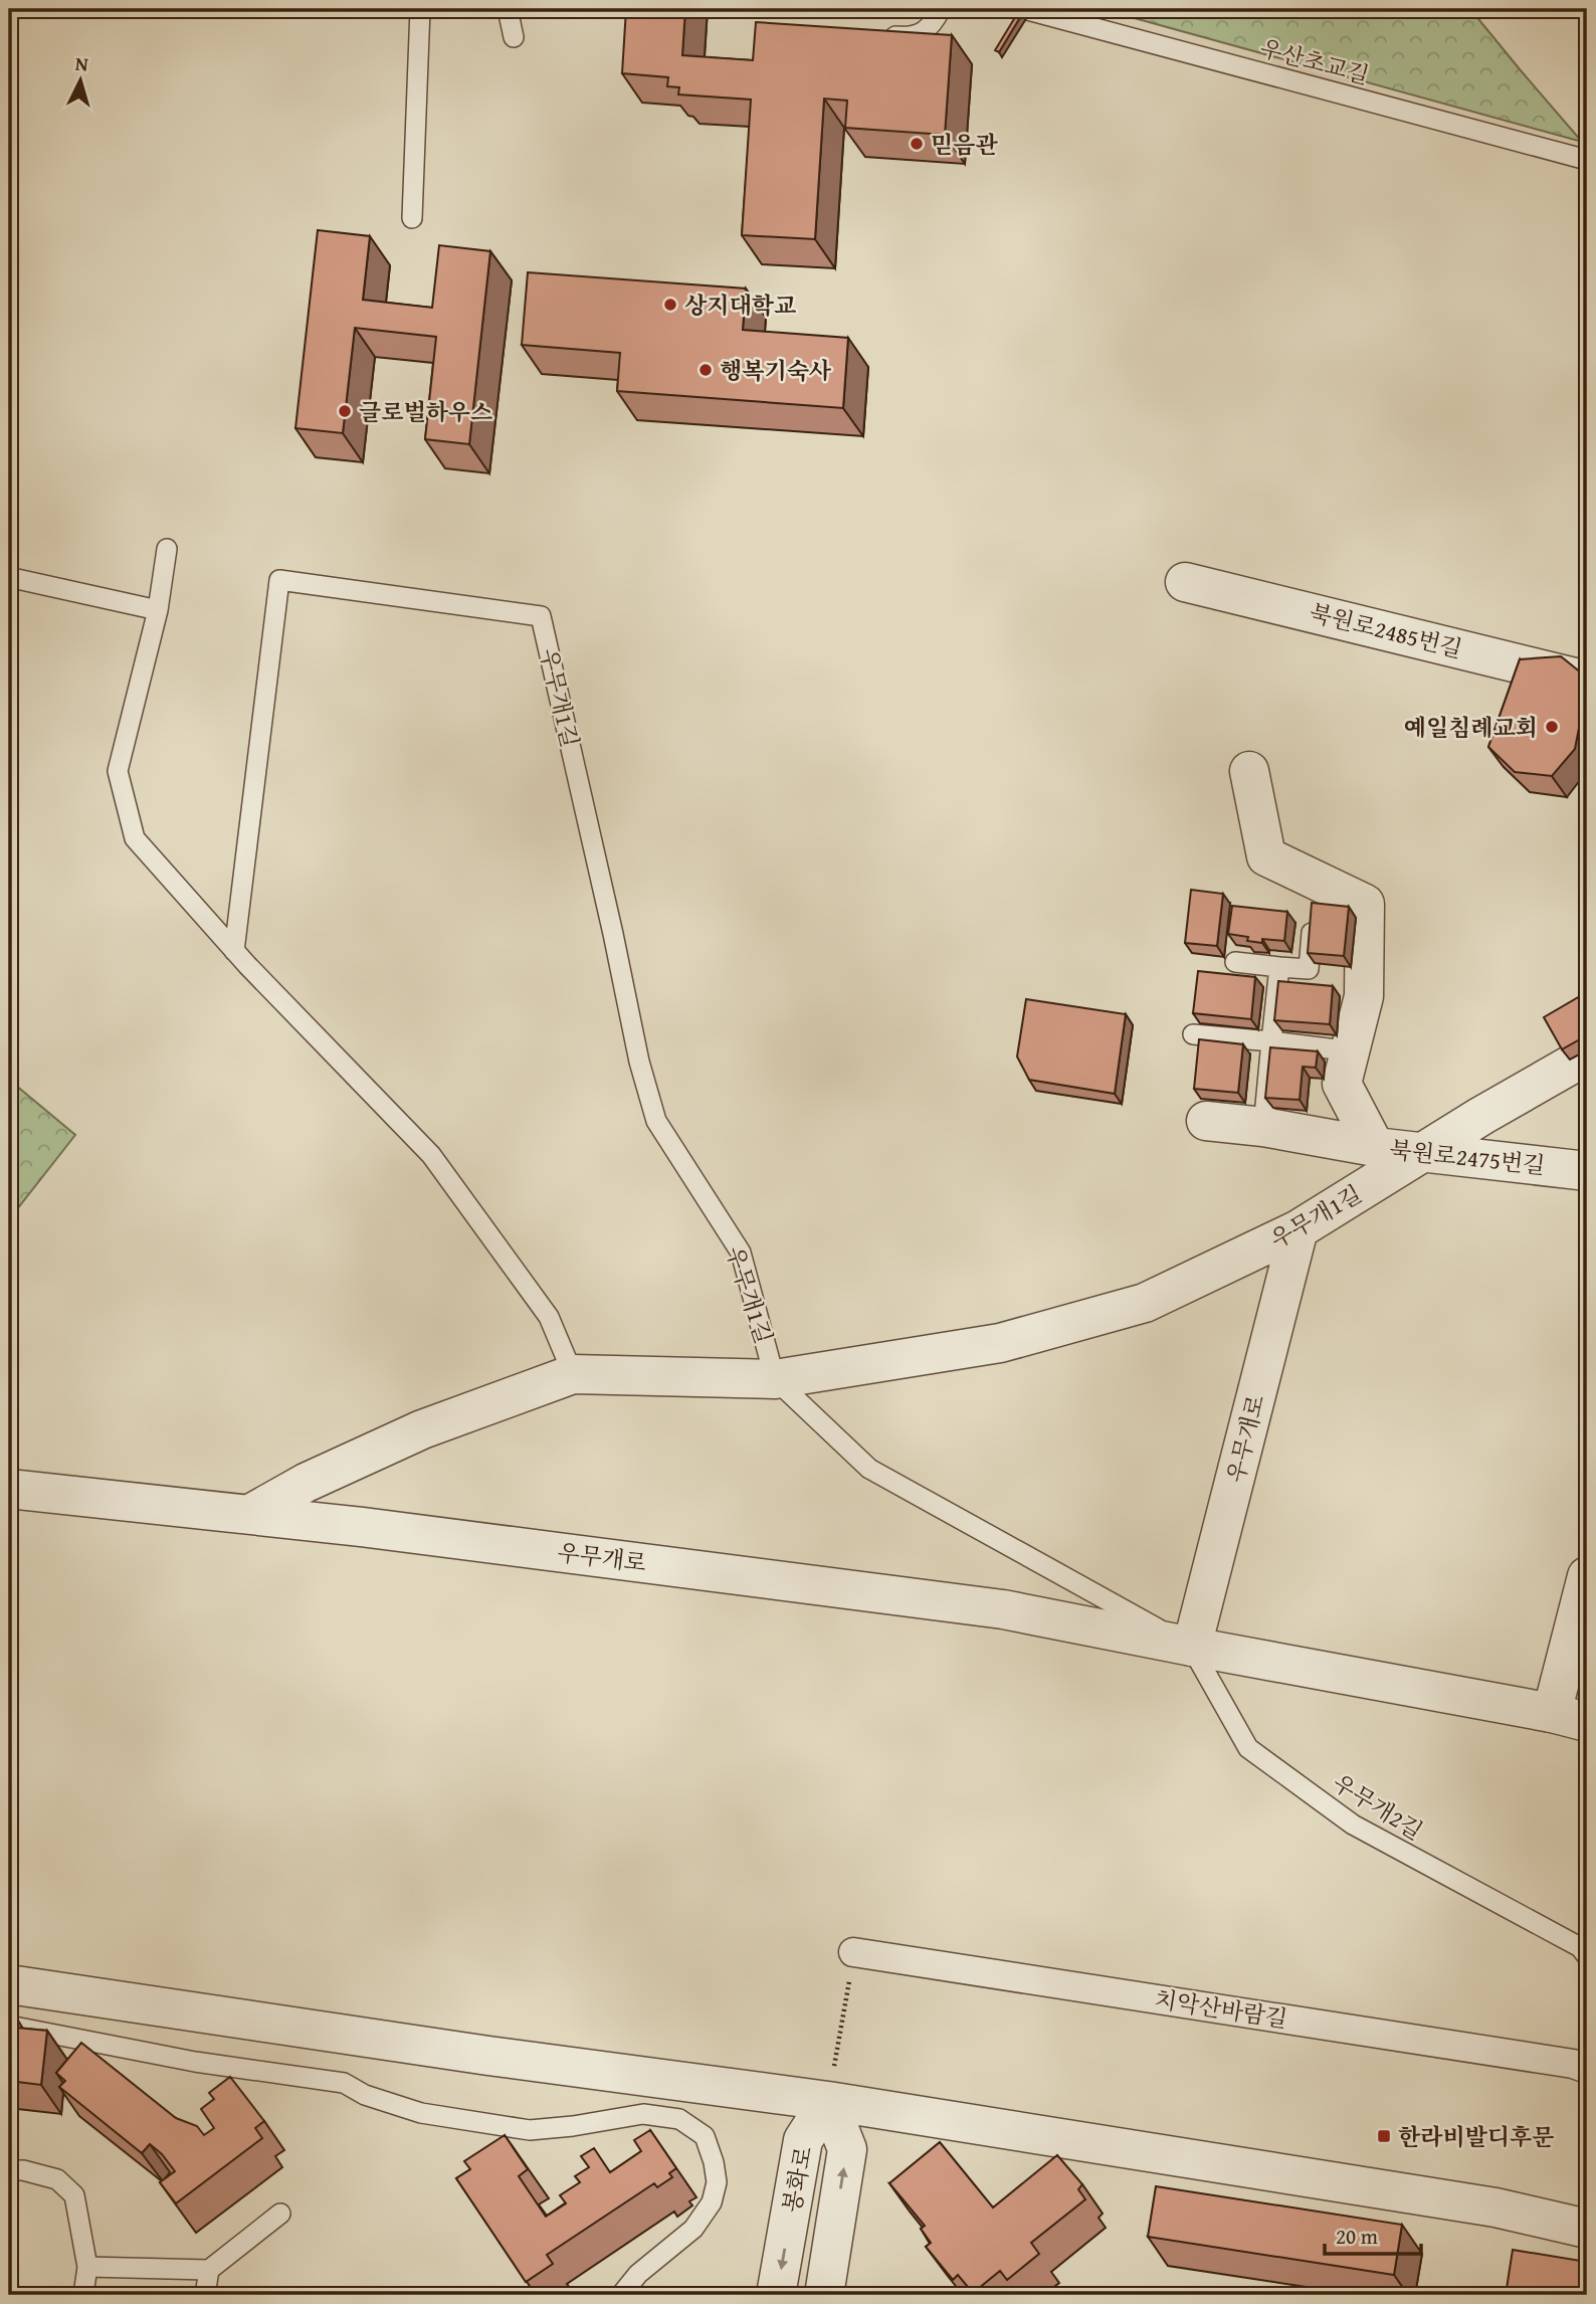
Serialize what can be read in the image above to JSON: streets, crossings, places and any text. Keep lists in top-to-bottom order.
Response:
{
  "streets": {
    "street": [
      "북원로2485번길",
      "우무개1길",
      "북원로2475번길",
      "우무개로",
      "치악산바람길",
      "봉화로"
    ],
    "lane": ["우산초교길", "우무개2길"]
  },
  "crossings": [
    ["우무개1길", "북원로2475번길"],
    ["우무개1길", "우무개로"],
    ["우무개로", "우무개2길"]
  ],
  "places": {
    "other": [
      "믿음관",
      "상지대학교",
      "행복기숙사",
      "글로벌하우스",
      "예일침례교회"
    ],
    "transit": ["한라비발디후문"]
  },
  "scale_bar": "20 m",
  "north": "top"
}
